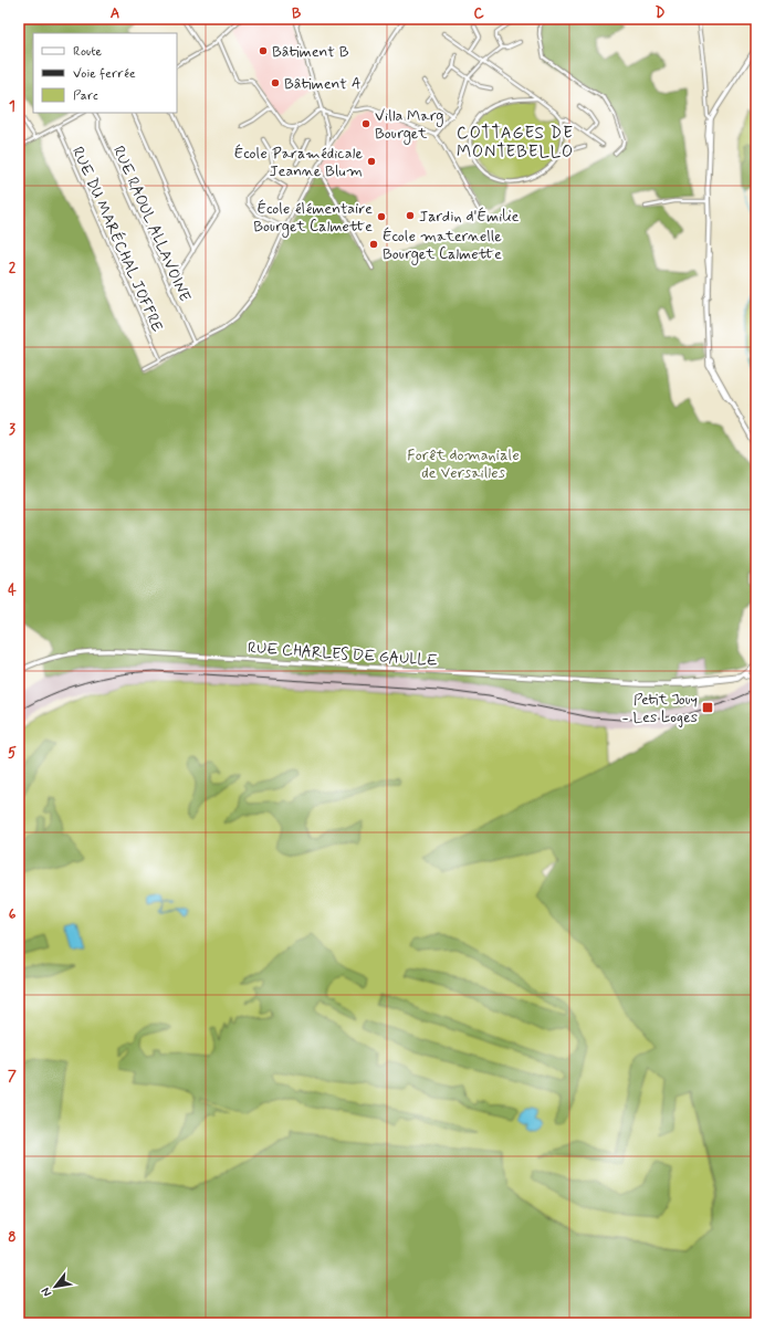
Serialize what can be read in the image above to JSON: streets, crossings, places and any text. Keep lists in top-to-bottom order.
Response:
{
  "streets": {
    "main road": ["RUE CHARLES DE GAULLE"],
    "street": ["RUE RAOUL ALLAVOINE", "RUE DU MARÉCHAL JOFFRE"]
  },
  "districts": ["COTTAGES DE MONTEBELLO"],
  "parks": ["Forêt domaniale de Versailles"],
  "places": {
    "other": [
      "Bâtiment B",
      "Bâtiment A",
      "Villa Marg Bourget",
      "École Paramédicale Jeanne Blum",
      "Jardin d'Émilie",
      "École élémentaire Bourget Calmette",
      "École maternelle Bourget Calmette"
    ],
    "transit": ["Petit Jouy - Les Loges"]
  },
  "legend": ["Route", "Voie ferrée", "Parc"],
  "north": "bottom left",
  "grid": {
    "columns": [
      "A",
      "B",
      "C",
      "D"
    ],
    "rows": [
      "1",
      "2",
      "3",
      "4",
      "5",
      "6",
      "7",
      "8"
    ]
  }
}
